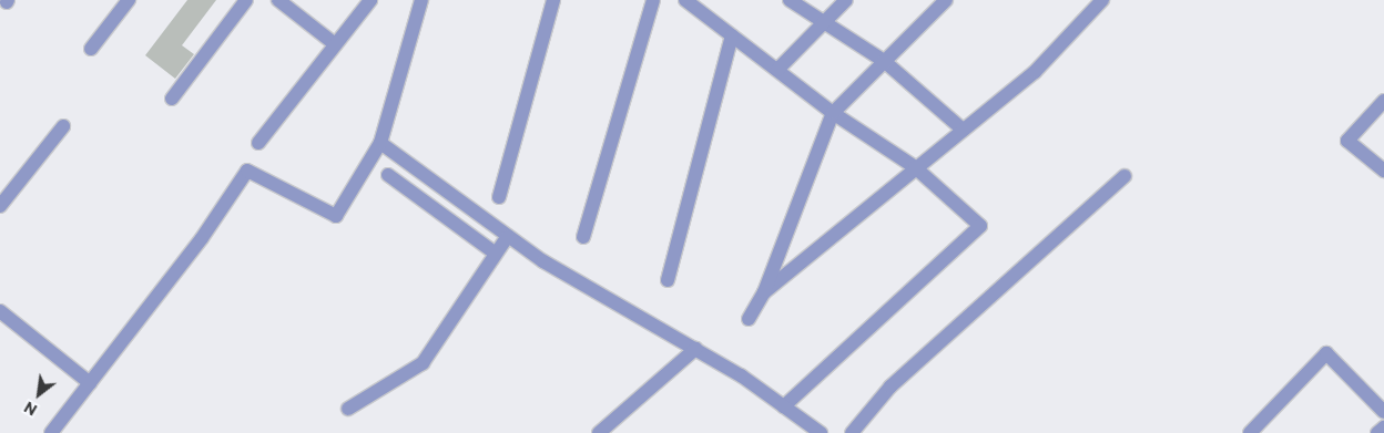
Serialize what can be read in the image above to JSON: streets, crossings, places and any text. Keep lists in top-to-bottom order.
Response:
{
  "north": "bottom left"
}
